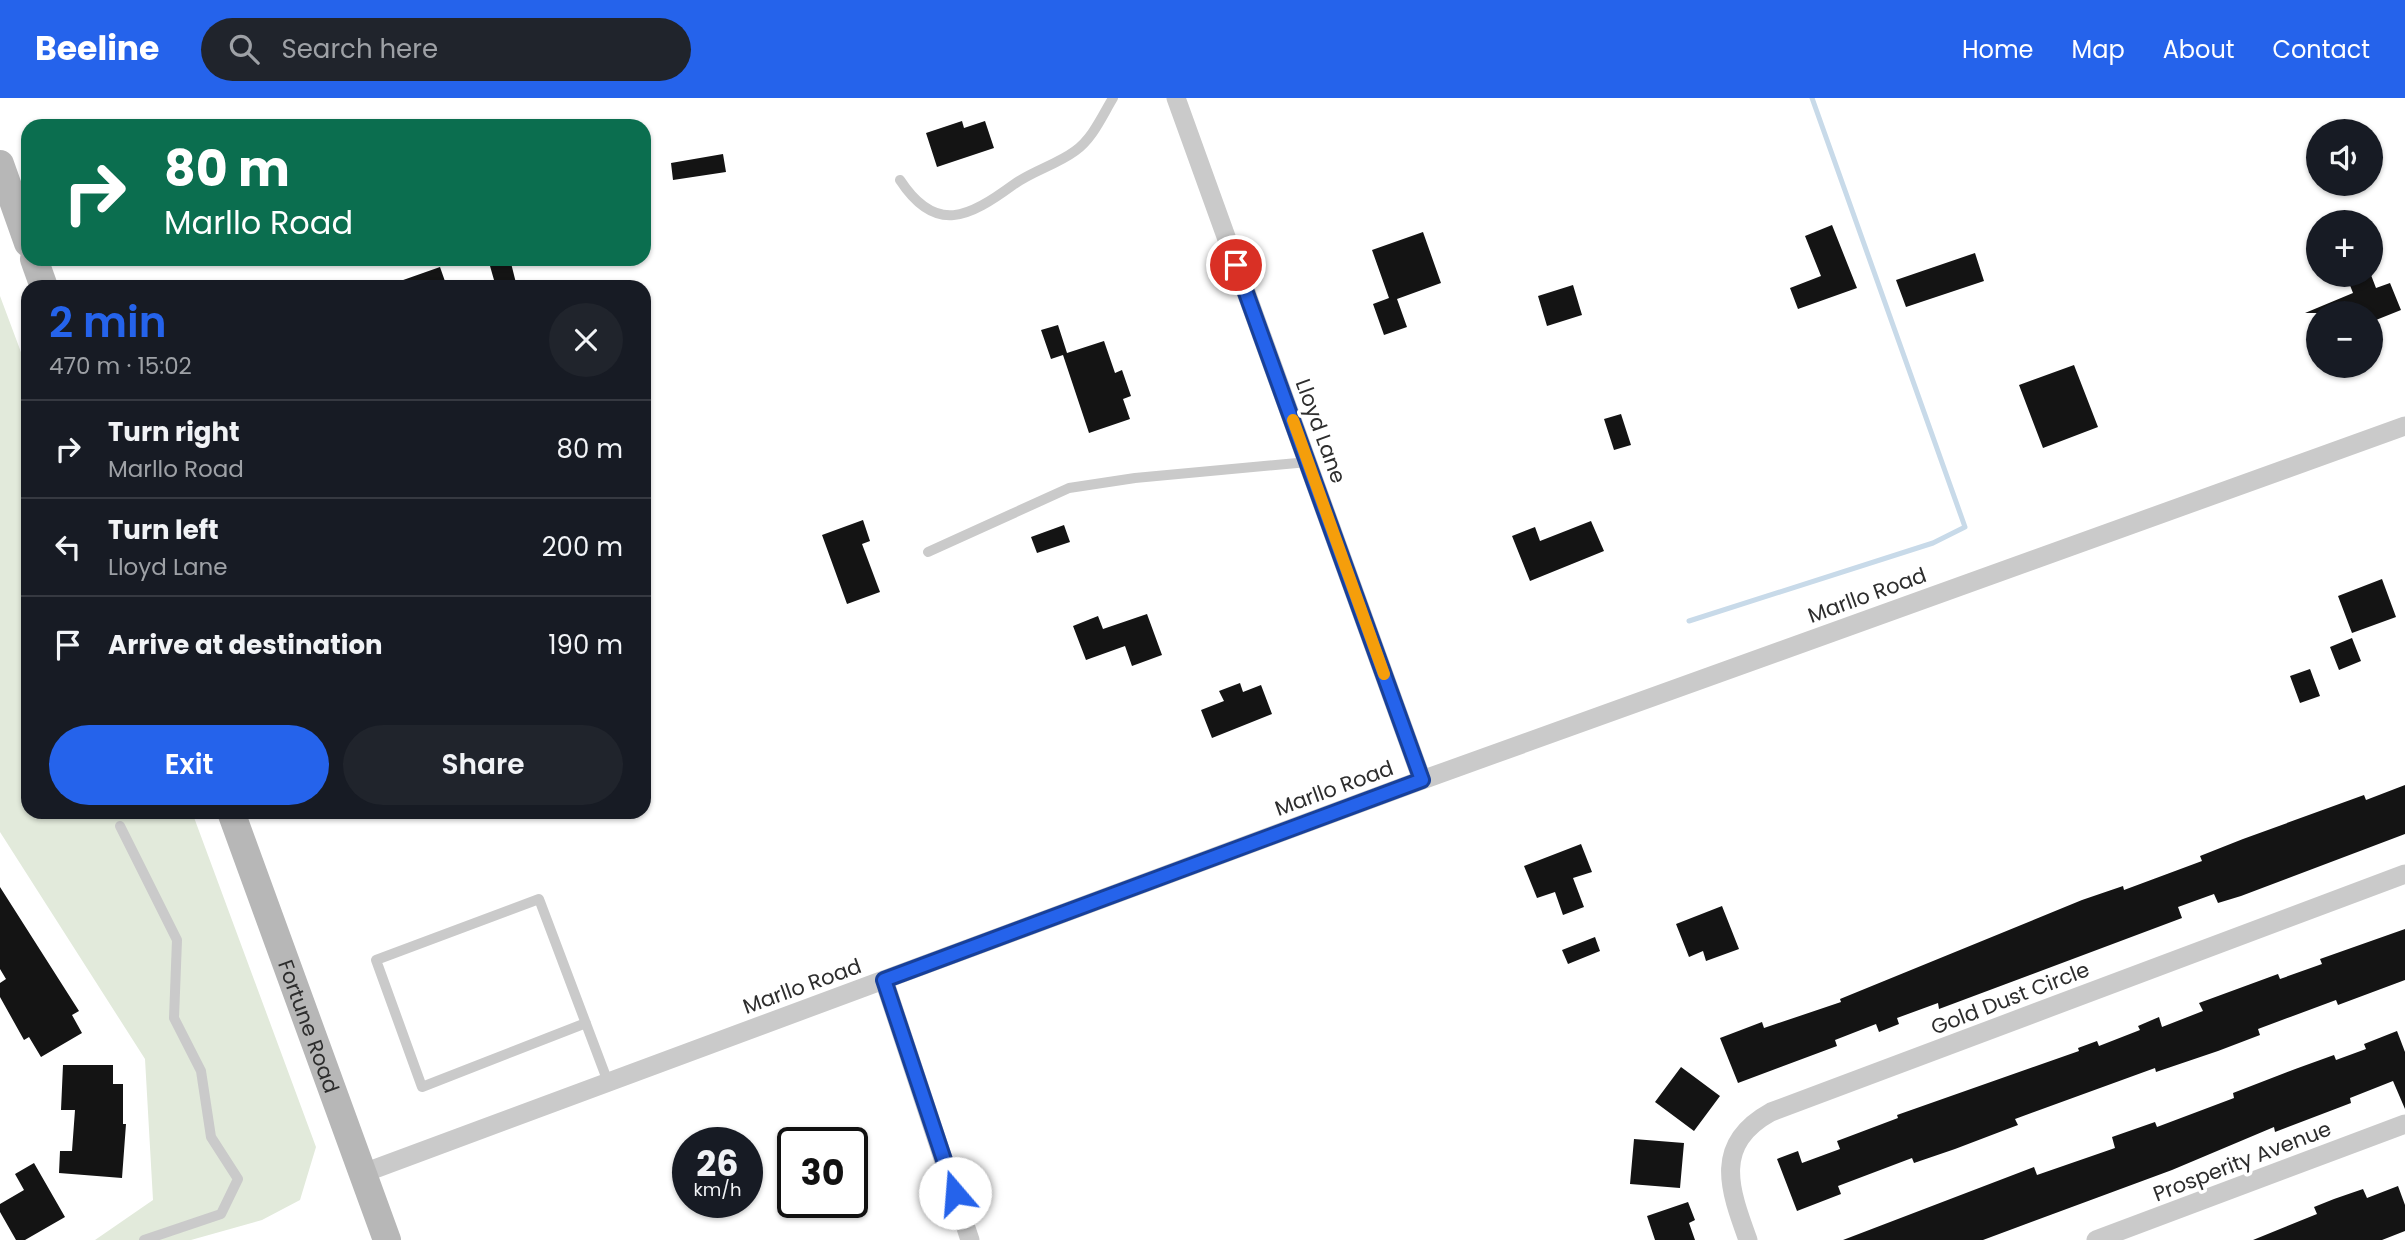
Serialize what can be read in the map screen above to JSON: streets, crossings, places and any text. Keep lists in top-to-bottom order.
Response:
{
  "streets": {
    "street": [
      "Lloyd Lane",
      "Marllo Road",
      "Gold Dust Circle",
      "Fortune Road",
      "Prosperity Avenue"
    ]
  },
  "crossings": [
    ["Lloyd Lane", "Marllo Road"],
    ["Marllo Road", "Fortune Road"]
  ],
  "page": {
    "header": "Beeline",
    "search": "Search here",
    "nav": [
      "Home",
      "Map",
      "About",
      "Contact"
    ],
    "map_buttons": ["+", "−"],
    "turn": ["80 m", "Marllo Road"],
    "heading": ["2 min", "470 m · 15:02"],
    "list": [
      {
        "name": "Turn right",
        "note": "Marllo Road",
        "value": "80 m"
      },
      {
        "name": "Turn left",
        "note": "Lloyd Lane",
        "value": "200 m"
      },
      {
        "name": "Arrive at destination",
        "value": "190 m"
      }
    ],
    "buttons": ["Exit", "Share"],
    "speed": "26 km/h",
    "limit": "30"
  }
}
